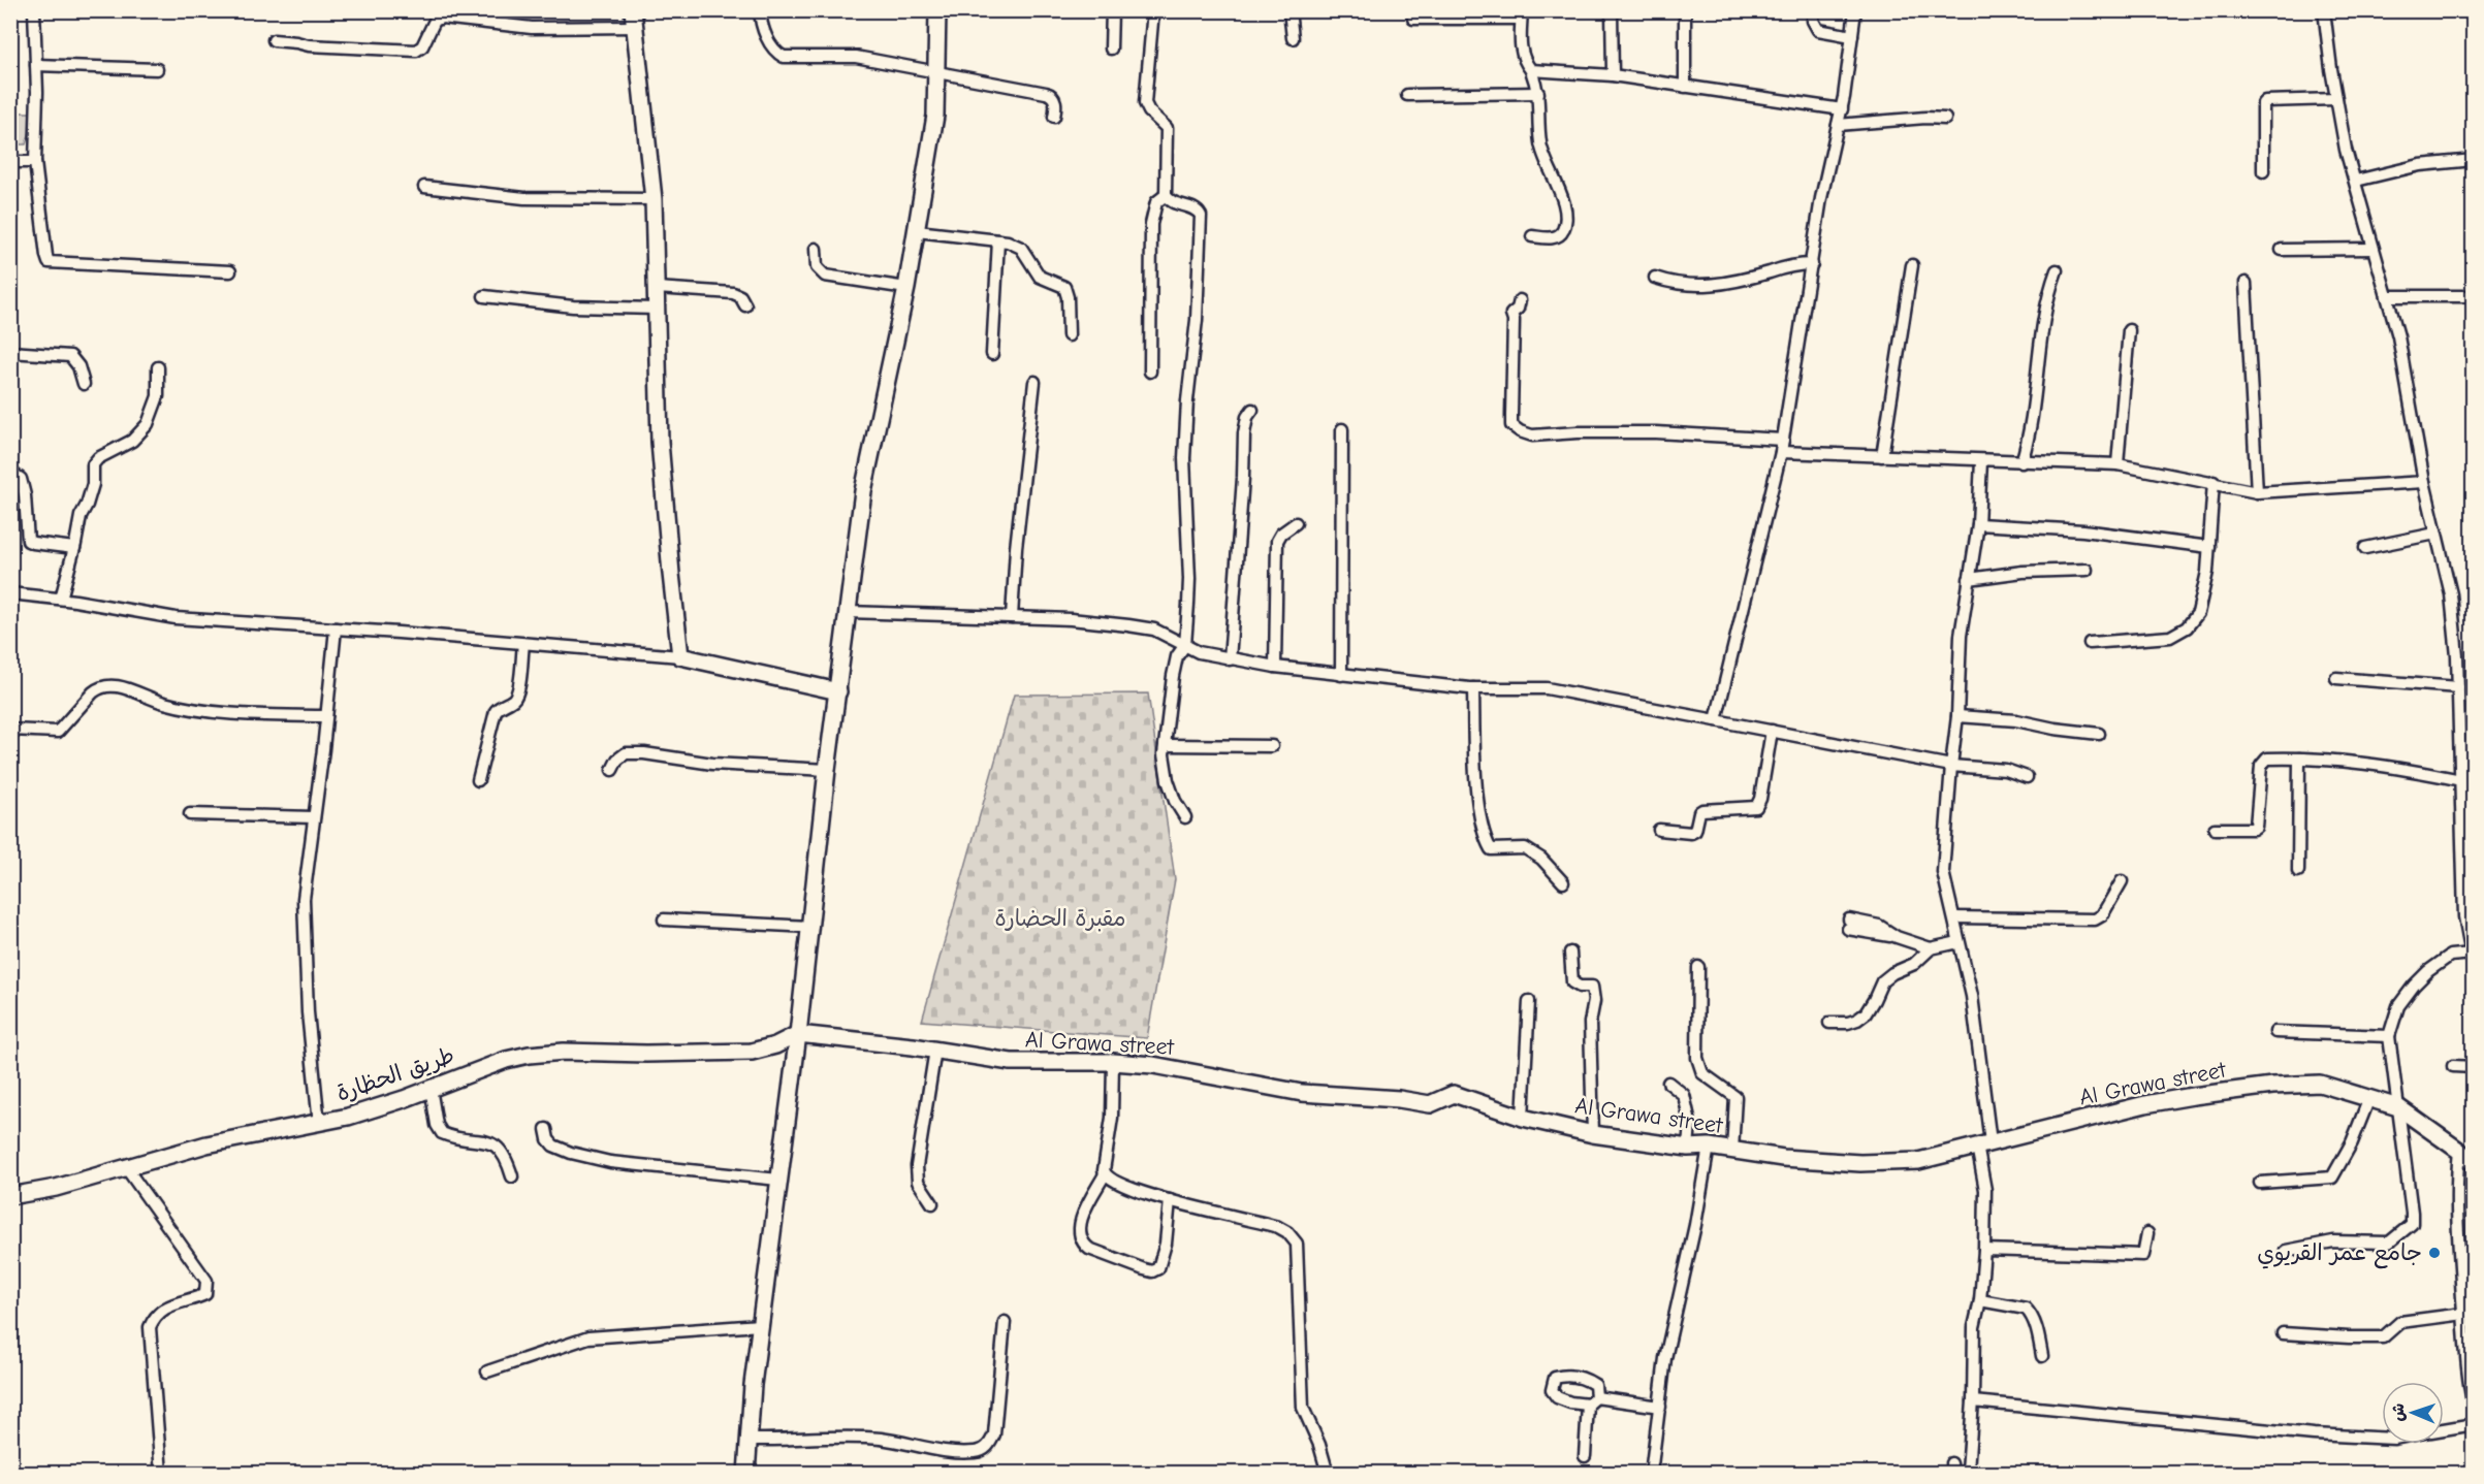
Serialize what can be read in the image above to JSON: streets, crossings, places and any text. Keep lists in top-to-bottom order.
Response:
{
  "streets": {
    "street": ["Al Grawa street", "طريق الحظارة"]
  },
  "crossings": [
    ["Al Grawa street", "طريق الحظارة"]
  ],
  "parks": ["مقبرة الحضارة"],
  "places": ["جامع عمر القريوي"],
  "north": "left"
}
